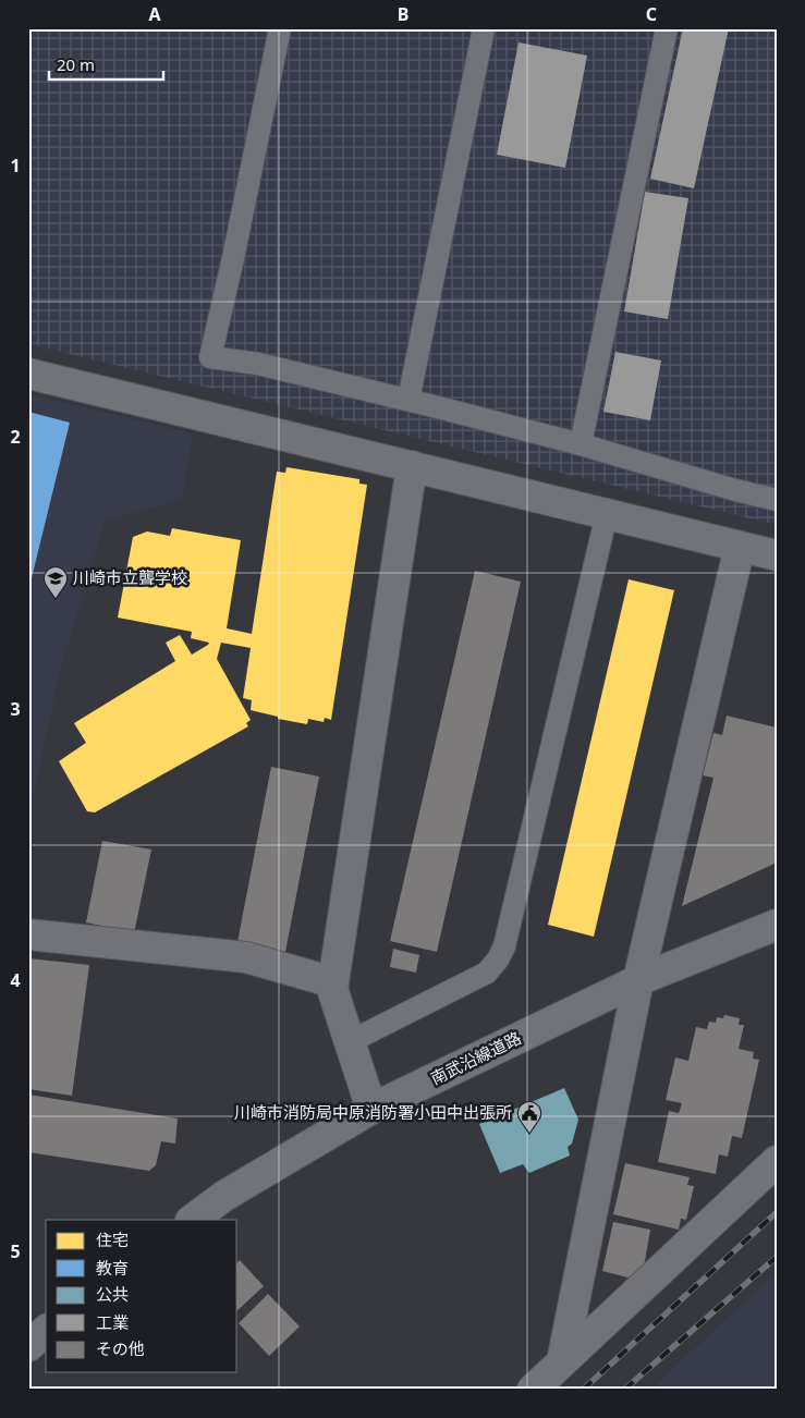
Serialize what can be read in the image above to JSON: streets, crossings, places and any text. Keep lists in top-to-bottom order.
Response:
{
  "streets": {
    "street": ["南武沿線道路"]
  },
  "places": {
    "school or university": ["川崎市立聾学校"],
    "public building": ["川崎市消防局中原消防署小田中出張所"]
  },
  "legend": [
    "住宅",
    "教育",
    "公共",
    "工業",
    "その他"
  ],
  "scale_bar": "20 m",
  "grid": {
    "columns": ["A", "B", "C"],
    "rows": [
      "1",
      "2",
      "3",
      "4",
      "5"
    ]
  }
}
